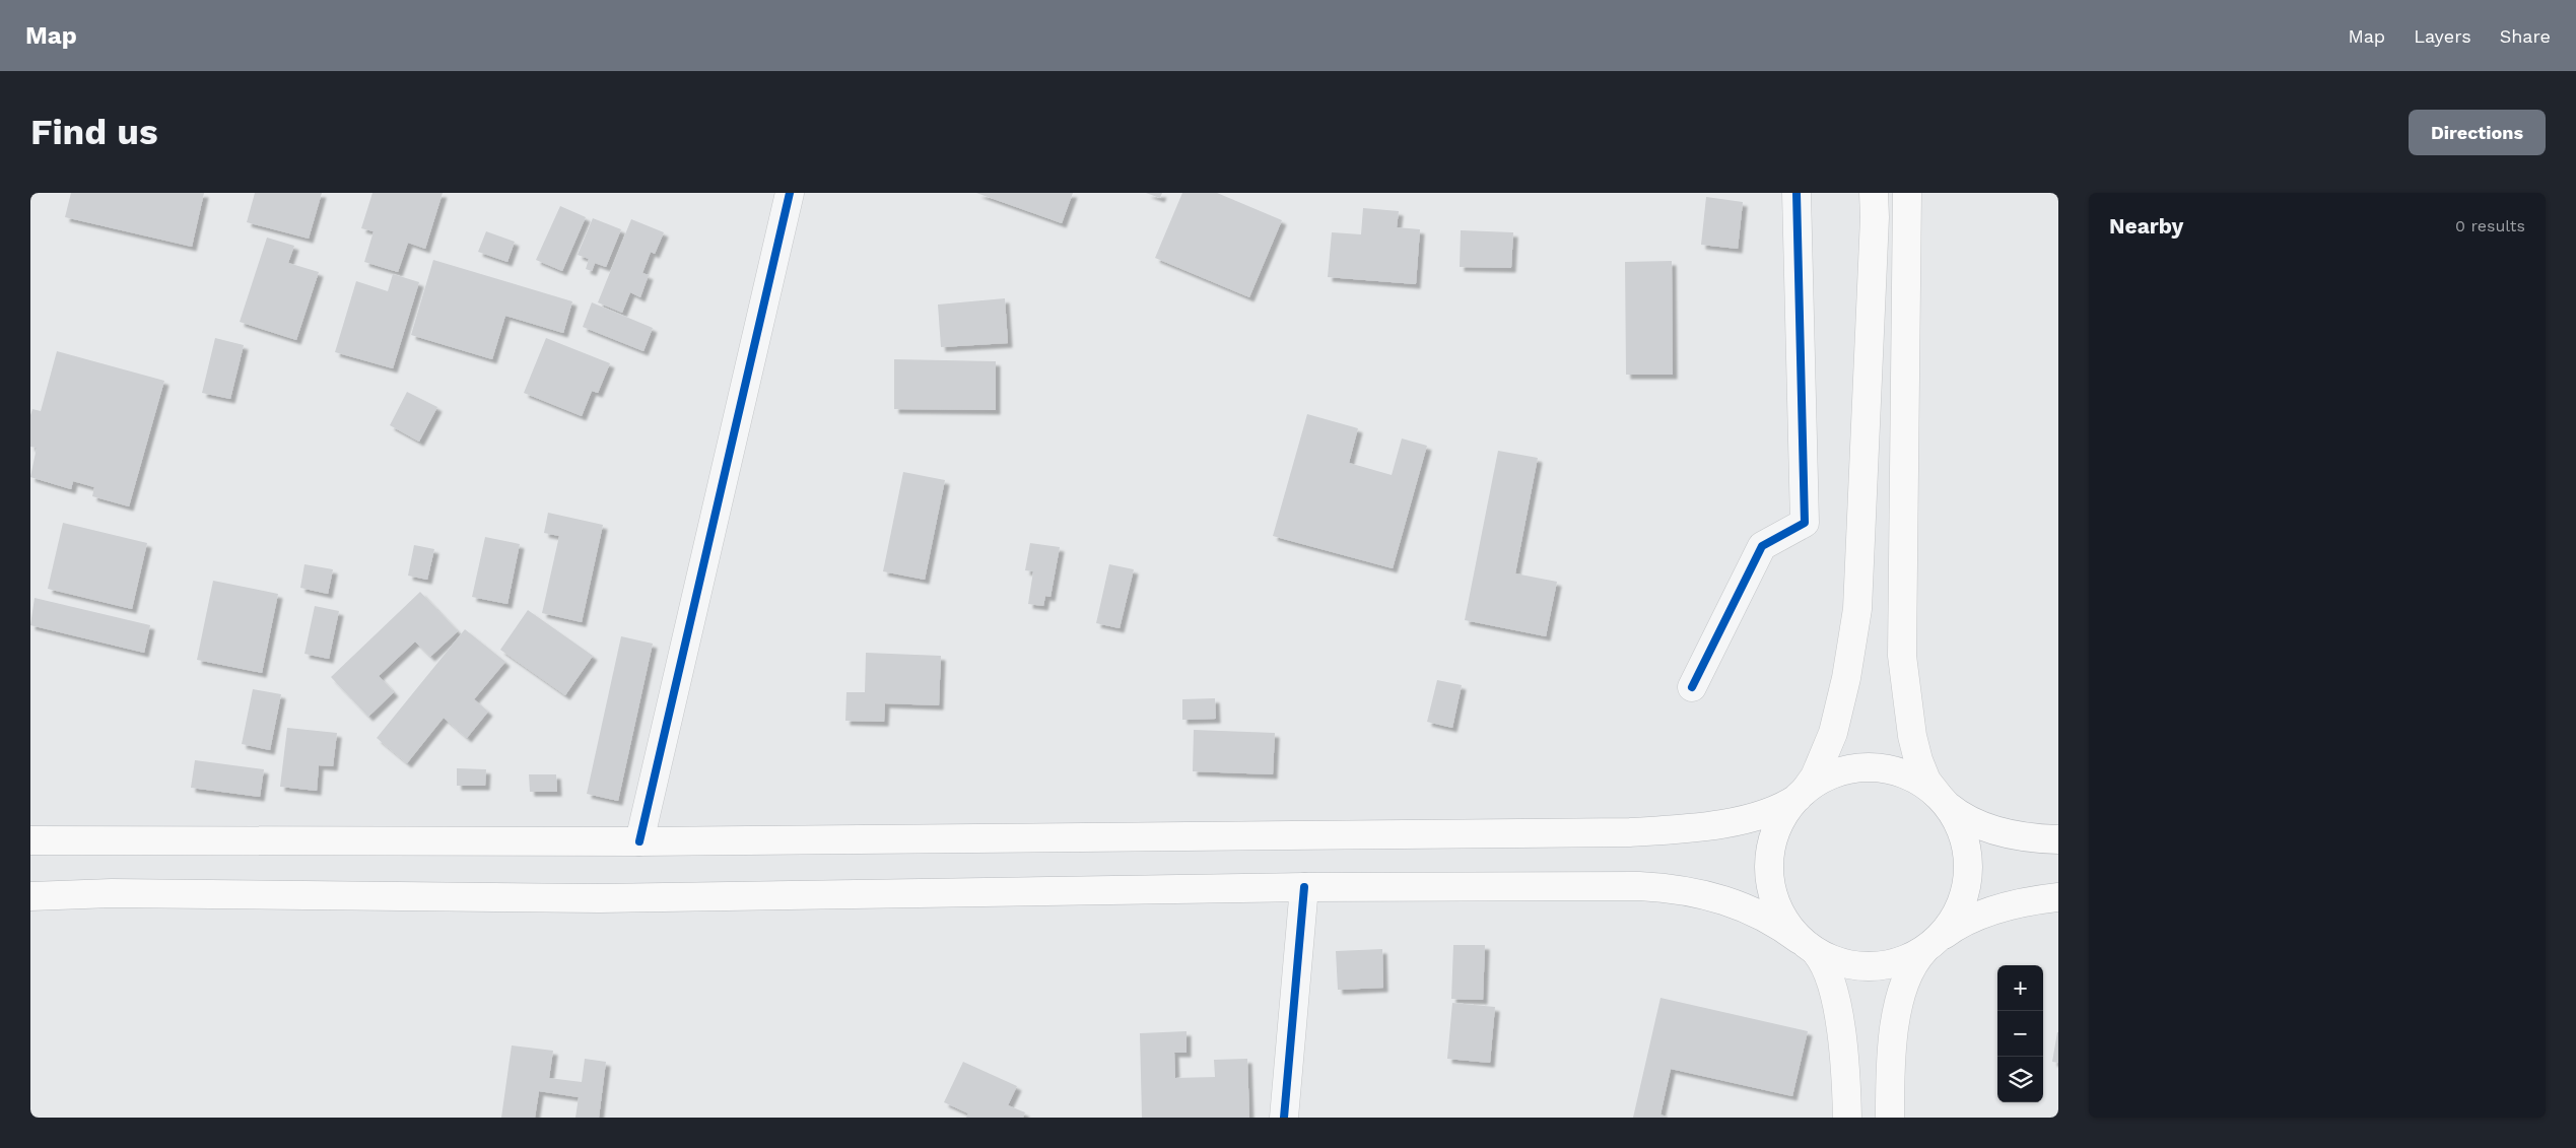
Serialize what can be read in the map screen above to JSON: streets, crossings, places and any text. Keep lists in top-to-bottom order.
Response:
{
  "page": {
    "header": "Map",
    "nav": ["Map", "Layers", "Share"],
    "buttons": "Directions",
    "title": "Find us",
    "heading": ["Nearby", "0 results"],
    "map_buttons": ["+", "−"]
  }
}
